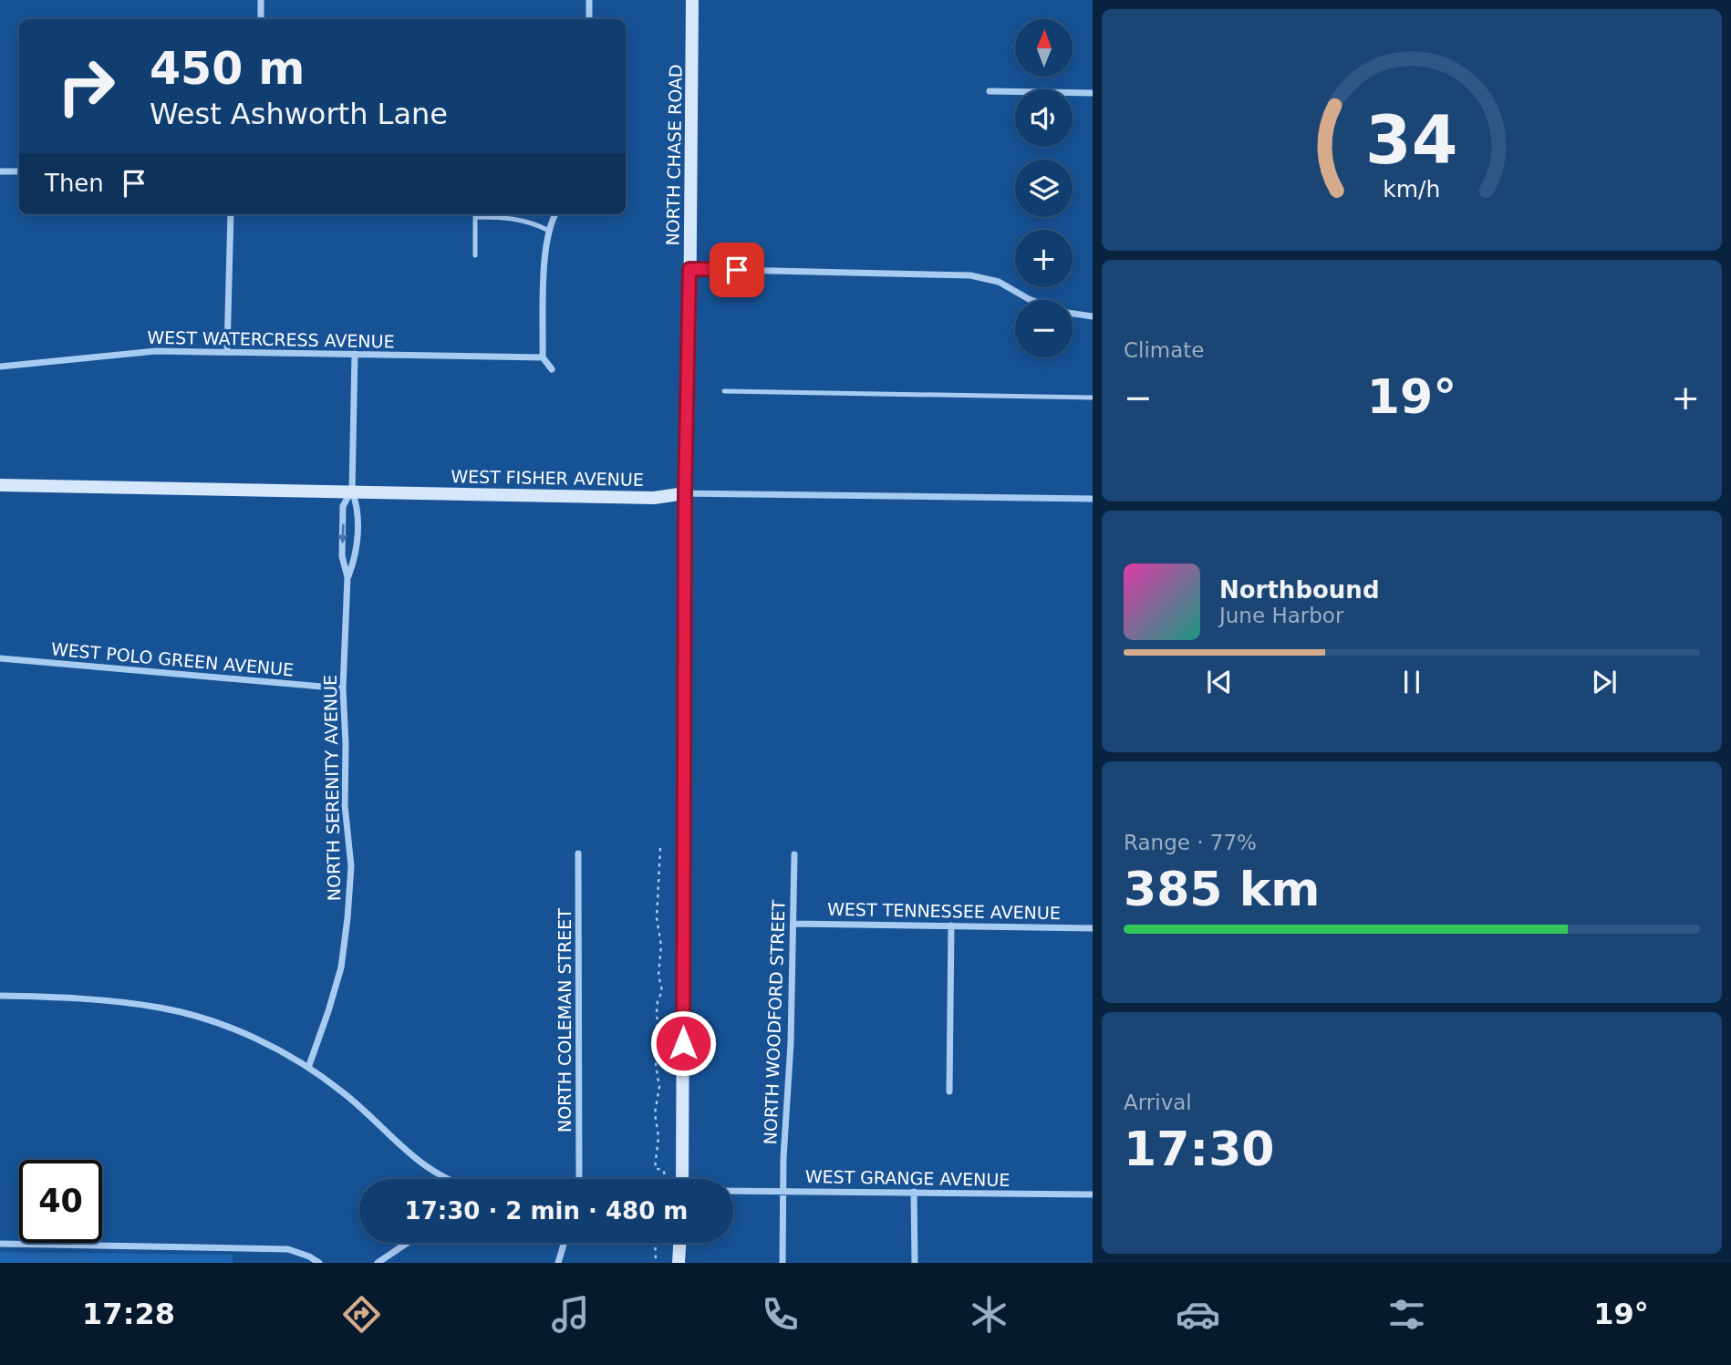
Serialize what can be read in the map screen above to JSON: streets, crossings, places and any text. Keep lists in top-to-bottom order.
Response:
{
  "streets": {
    "street": [
      "NORTH CHASE ROAD",
      "WEST WATERCRESS AVENUE",
      "WEST FISHER AVENUE",
      "WEST POLO GREEN AVENUE",
      "NORTH SERENITY AVENUE",
      "WEST TENNESSEE AVENUE",
      "NORTH COLEMAN STREET",
      "NORTH WOODFORD STREET",
      "WEST GRANGE AVENUE"
    ]
  },
  "crossings": [
    ["NORTH CHASE ROAD", "WEST FISHER AVENUE"],
    ["WEST WATERCRESS AVENUE", "NORTH SERENITY AVENUE"],
    ["WEST FISHER AVENUE", "NORTH SERENITY AVENUE"],
    ["WEST POLO GREEN AVENUE", "NORTH SERENITY AVENUE"],
    ["WEST TENNESSEE AVENUE", "NORTH WOODFORD STREET"],
    ["NORTH WOODFORD STREET", "WEST GRANGE AVENUE"]
  ],
  "north": "top",
  "page": {
    "map_buttons": ["+", "−"],
    "turn": ["450 m", "West Ashworth Lane"],
    "then": "Then",
    "tile": [
      "Climate",
      ["Range · 77%", "385 km"],
      ["Arrival", "17:30"]
    ],
    "heat": ["−", "19°", "+"],
    "song": ["Northbound", "June Harbor"],
    "limit": "40",
    "trip": "17:30 · 2 min · 480 m",
    "tabs": ["17:28", "19°"],
    "gauge": ["34", "km/h"]
  }
}
